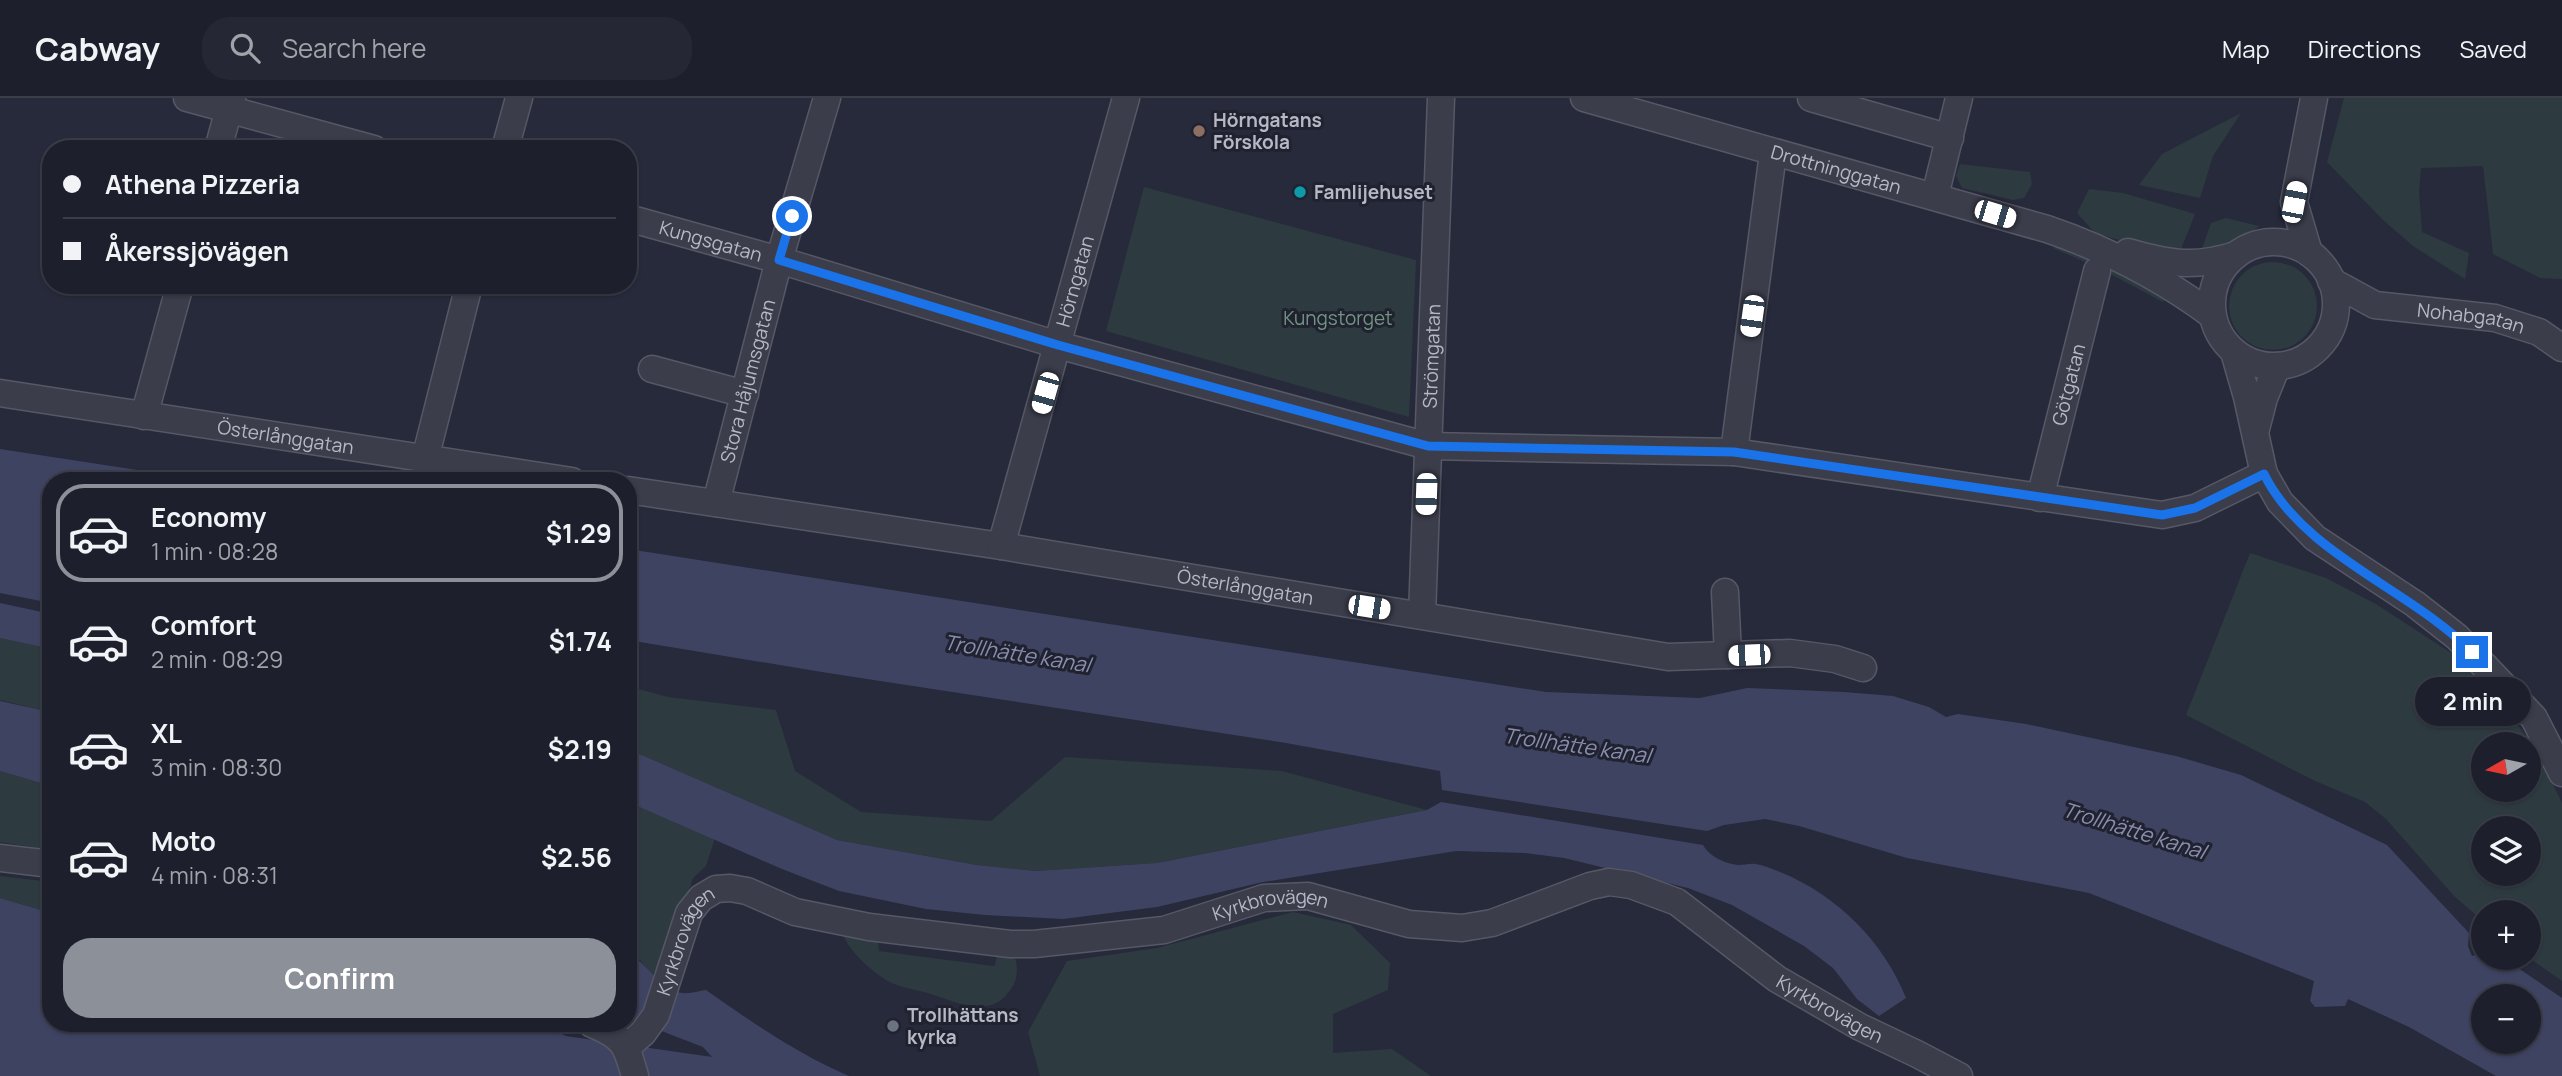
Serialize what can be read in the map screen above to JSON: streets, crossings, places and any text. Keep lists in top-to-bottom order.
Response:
{
  "streets": {
    "street": [
      "Drottninggatan",
      "Kungsgatan",
      "Hörngatan",
      "Nohabgatan",
      "Strömgatan",
      "Stora Håjumsgatan",
      "Götgatan",
      "Österlånggatan",
      "Kyrkbrovägen"
    ]
  },
  "crossings": [
    ["Drottninggatan", "Nohabgatan"],
    ["Kungsgatan", "Hörngatan"],
    ["Kungsgatan", "Strömgatan"],
    ["Kungsgatan", "Stora Håjumsgatan"],
    ["Kungsgatan", "Götgatan"],
    ["Hörngatan", "Österlånggatan"],
    ["Strömgatan", "Österlånggatan"],
    ["Stora Håjumsgatan", "Österlånggatan"]
  ],
  "water": ["Trollhätte kanal"],
  "parks": ["Kungstorget"],
  "places": ["Hörngatans Förskola", "Famlijehuset", "Trollhättans kyrka"],
  "north": "left",
  "page": {
    "header": "Cabway",
    "search": "Search here",
    "nav": ["Map", "Directions", "Saved"],
    "banner": ["Athena Pizzeria", "Åkerssjövägen"],
    "list": [
      {
        "name": "Economy",
        "note": "1 min · 08:28",
        "value": "$1.29"
      },
      {
        "name": "Comfort",
        "note": "2 min · 08:29",
        "value": "$1.74"
      },
      {
        "name": "XL",
        "note": "3 min · 08:30",
        "value": "$2.19"
      },
      {
        "name": "Moto",
        "note": "4 min · 08:31",
        "value": "$2.56"
      }
    ],
    "bubble": "2 min",
    "map_buttons": ["+", "−"],
    "buttons": "Confirm"
  }
}
